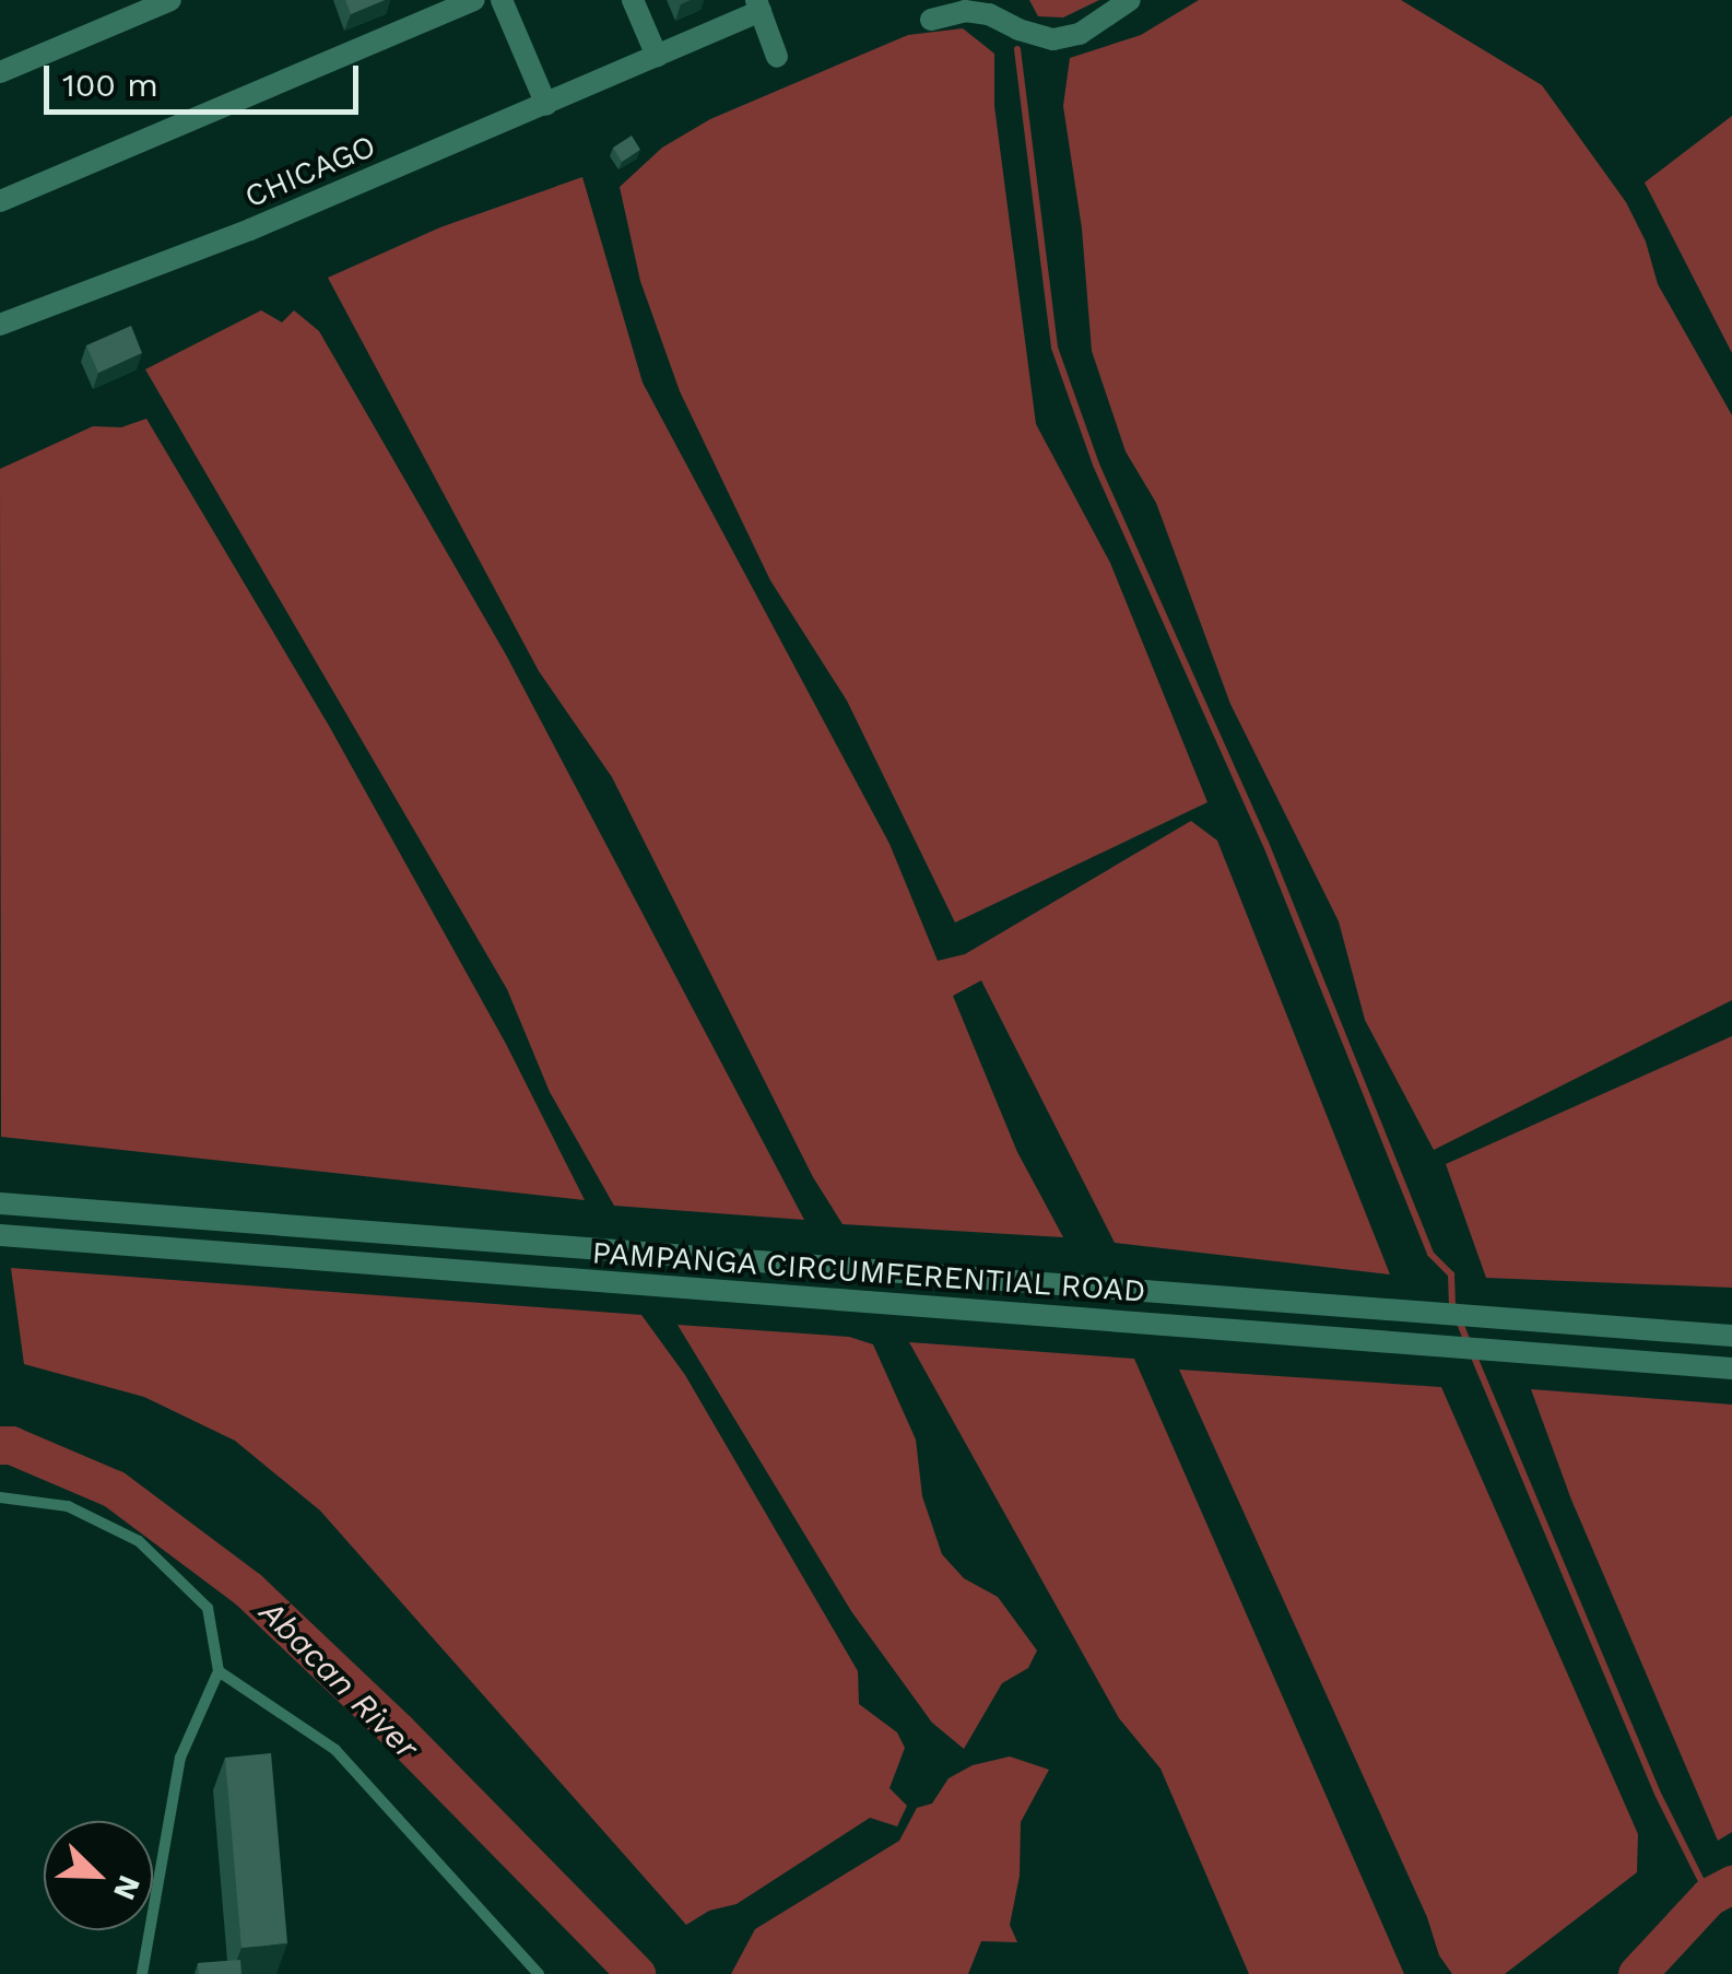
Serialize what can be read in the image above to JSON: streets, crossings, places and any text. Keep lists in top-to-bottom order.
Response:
{
  "streets": {
    "street": ["CHICAGO", "PAMPANGA CIRCUMFERENTIAL ROAD"]
  },
  "water": ["Abacan River"],
  "scale_bar": "100 m",
  "north": "bottom right"
}
